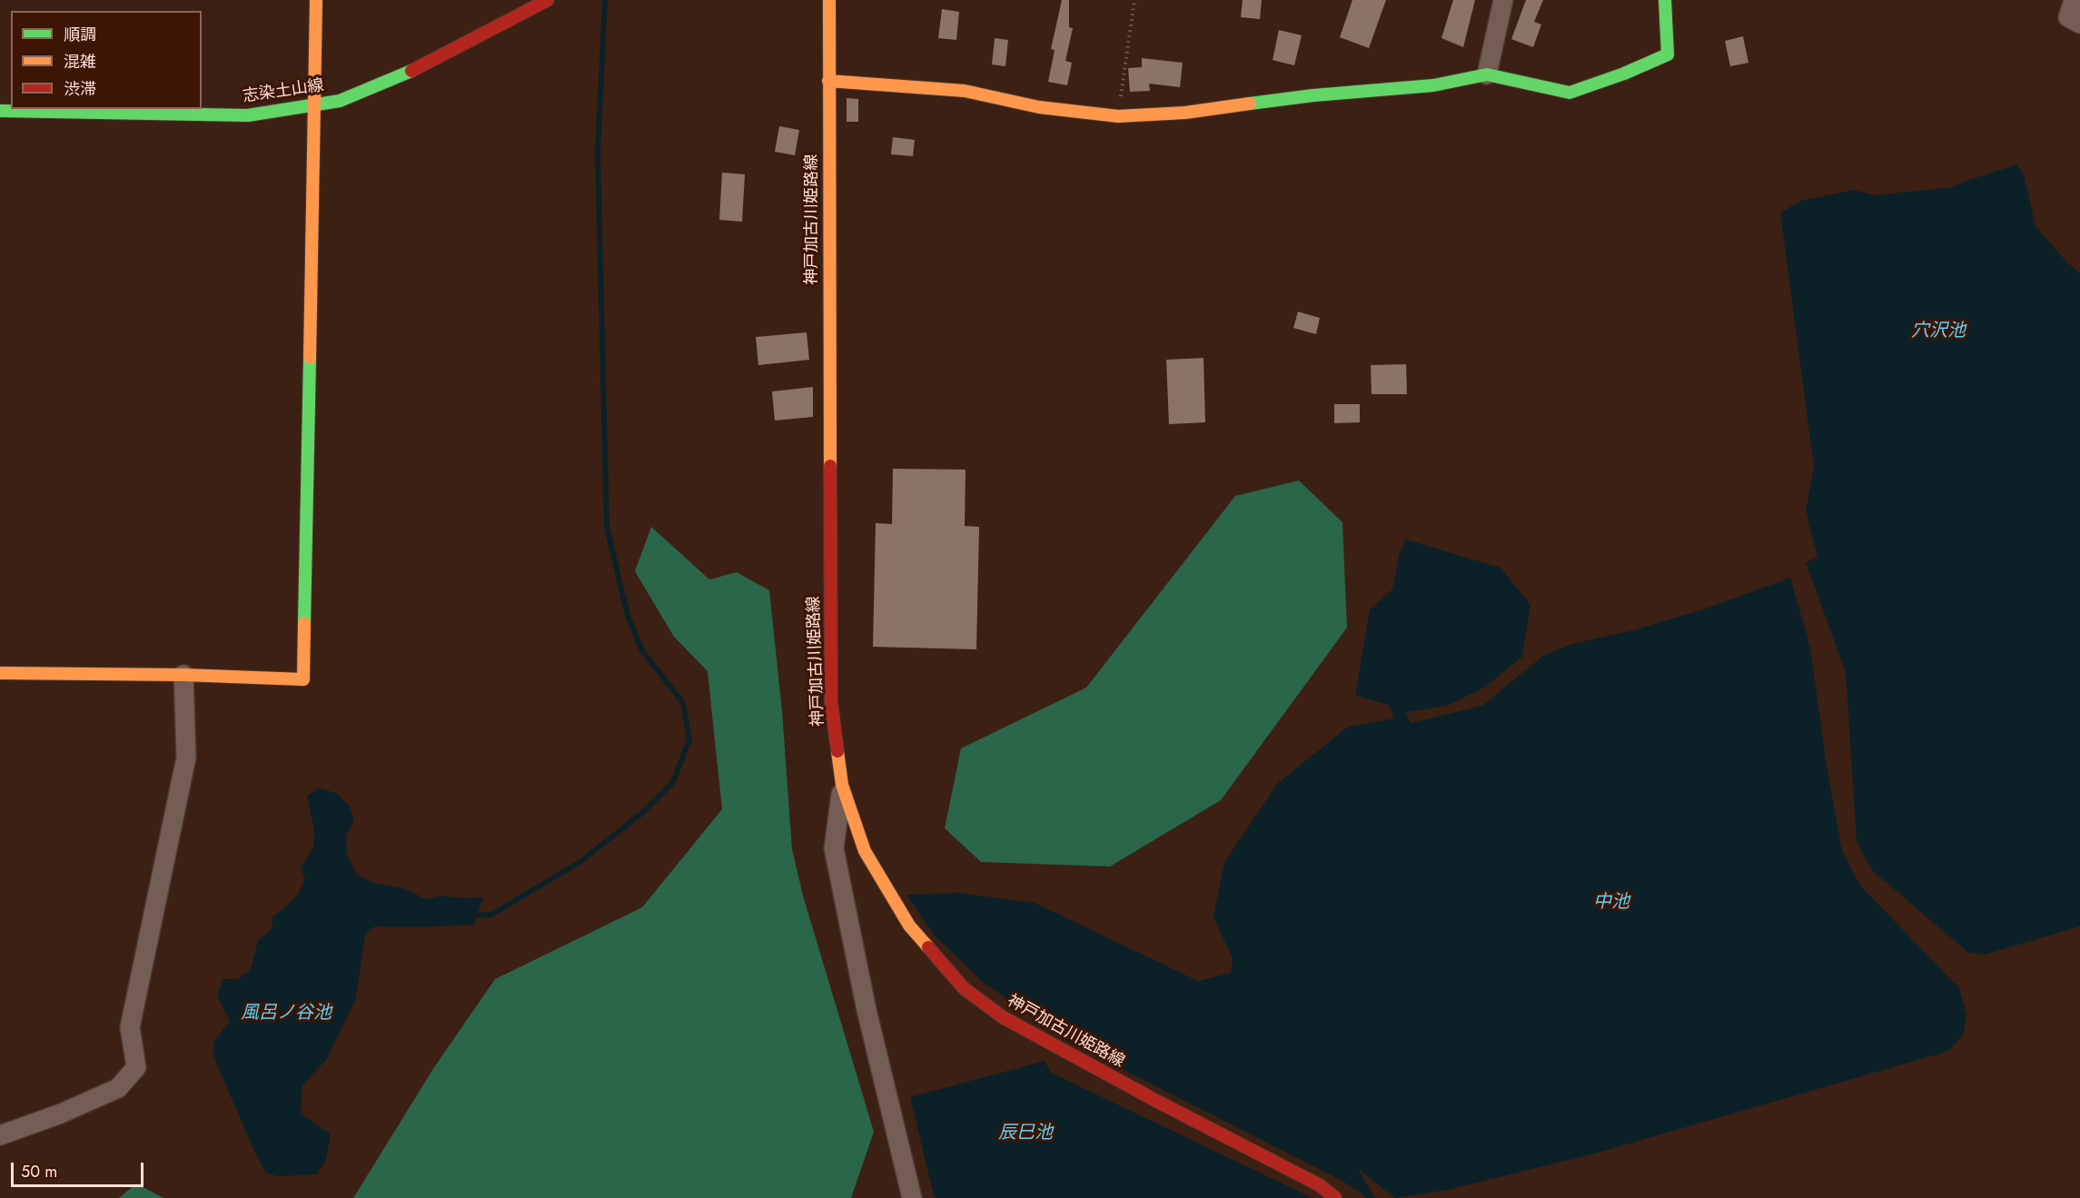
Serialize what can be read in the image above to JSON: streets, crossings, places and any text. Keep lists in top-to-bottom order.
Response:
{
  "streets": {
    "main road": ["志染土山線", "神戸加古川姫路線"]
  },
  "water": [
    "穴沢池",
    "中池",
    "風呂ノ谷池",
    "辰巳池"
  ],
  "legend": ["順調", "混雑", "渋滞"],
  "scale_bar": "50 m"
}
